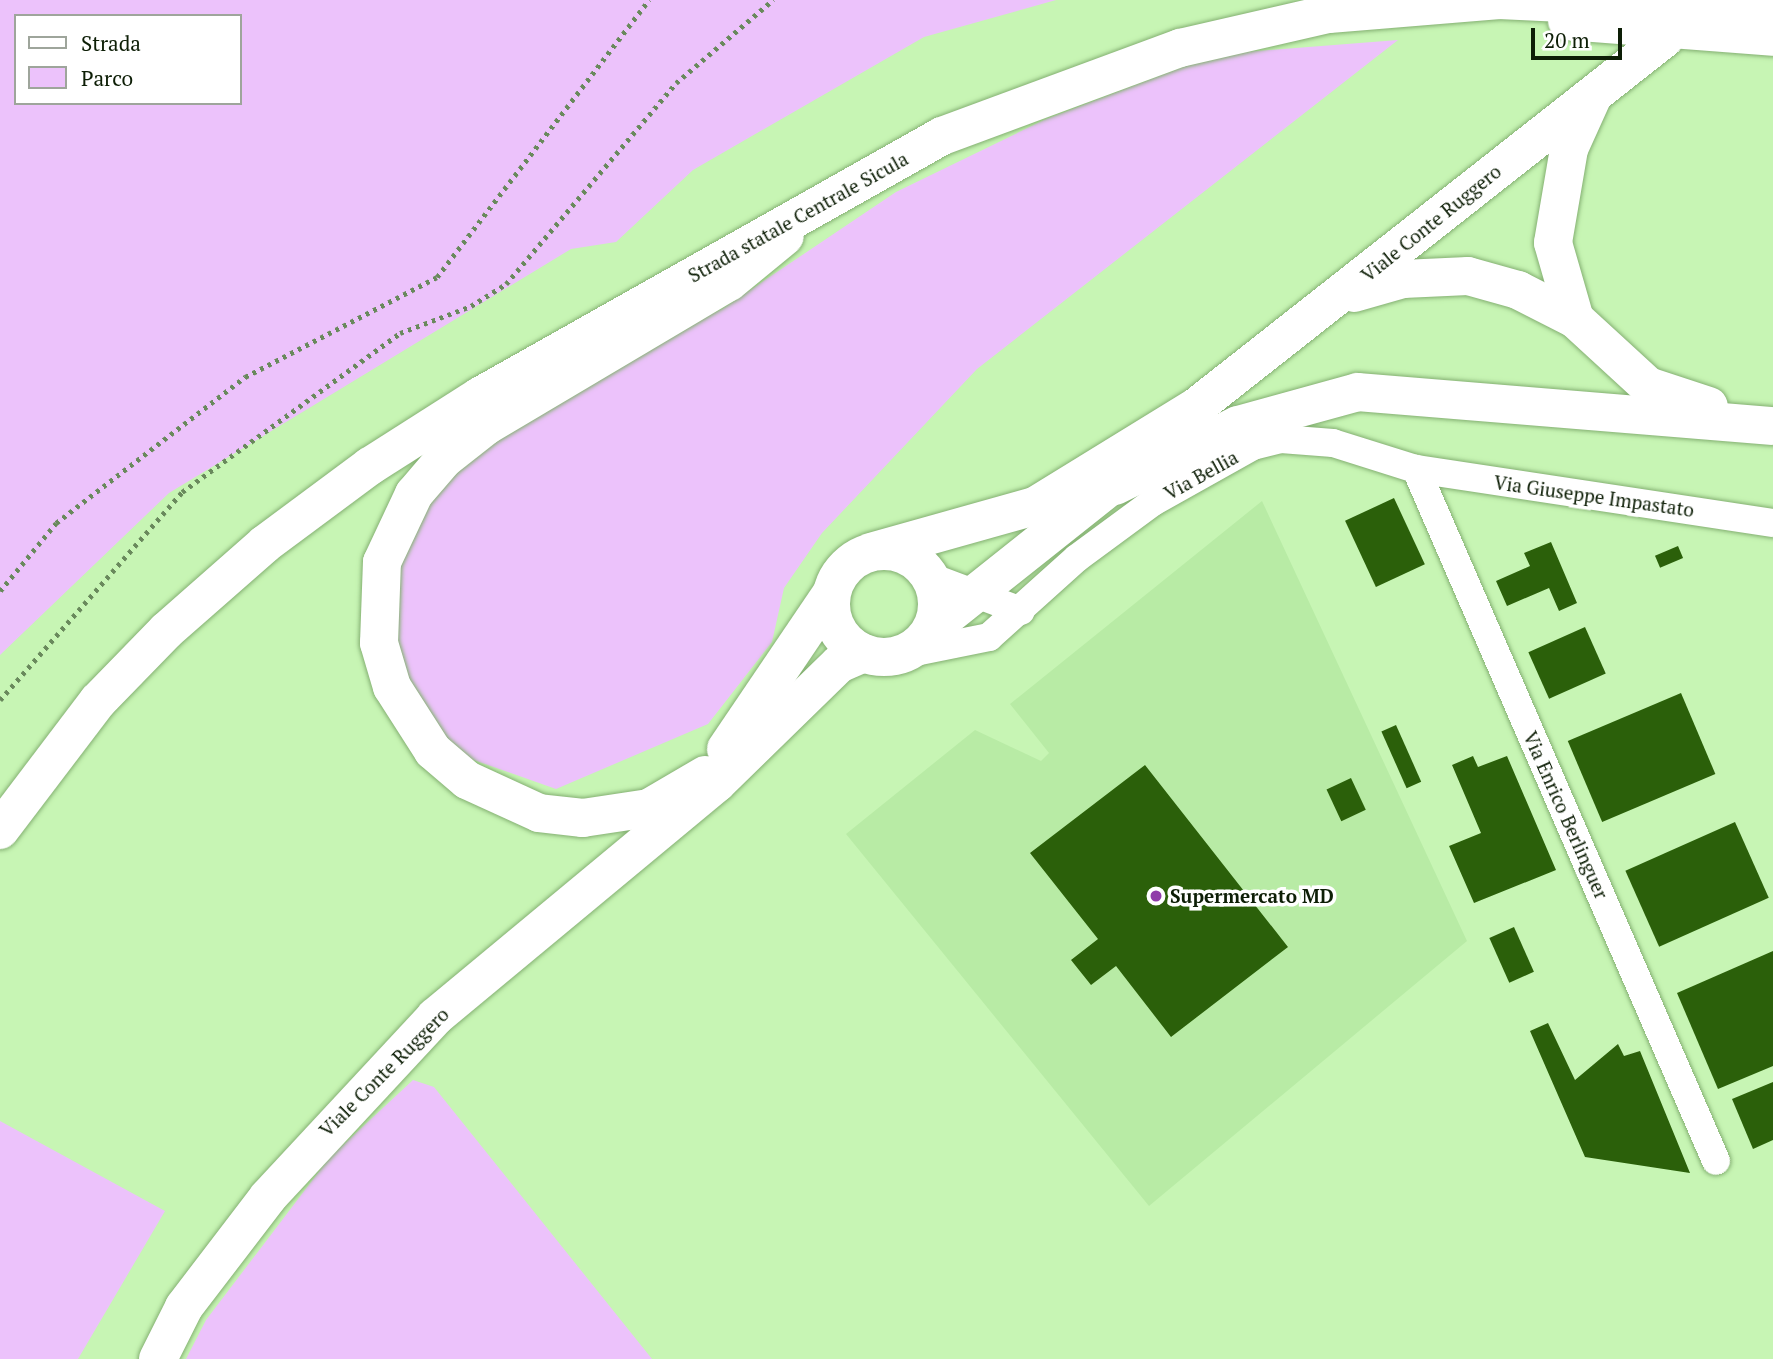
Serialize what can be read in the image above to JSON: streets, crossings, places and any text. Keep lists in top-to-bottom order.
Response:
{
  "streets": {
    "main road": ["Strada statale Centrale Sicula", "Viale Conte Ruggero"],
    "street": ["Via Bellia", "Via Giuseppe Impastato", "Via Enrico Berlinguer"]
  },
  "crossings": [
    ["Via Bellia", "Via Giuseppe Impastato"],
    ["Via Bellia", "Via Enrico Berlinguer"],
    ["Via Giuseppe Impastato", "Via Enrico Berlinguer"]
  ],
  "places": ["Supermercato MD"],
  "legend": ["Strada", "Parco"],
  "scale_bar": "20 m"
}
